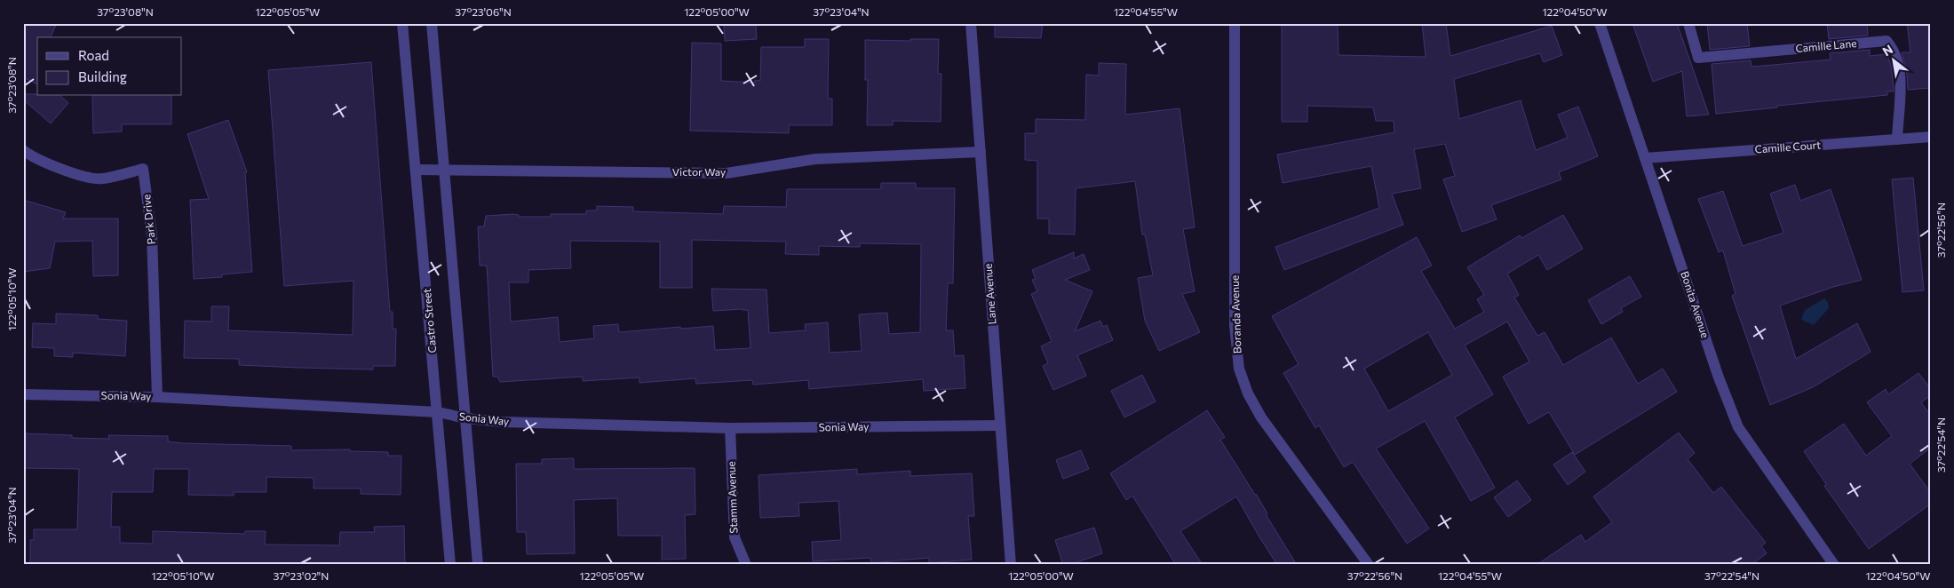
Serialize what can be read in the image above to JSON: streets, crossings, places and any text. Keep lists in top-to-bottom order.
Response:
{
  "streets": {
    "street": [
      "Camille Lane",
      "Camille Court",
      "Victor Way",
      "Park Drive",
      "Lane Avenue",
      "Bonita Avenue",
      "Boranda Avenue",
      "Castro Street",
      "Sonia Way",
      "Stamm Avenue"
    ]
  },
  "crossings": [
    ["Camille Lane", "Camille Court"],
    ["Camille Court", "Bonita Avenue"],
    ["Victor Way", "Lane Avenue"],
    ["Victor Way", "Castro Street"],
    ["Park Drive", "Sonia Way"],
    ["Lane Avenue", "Sonia Way"],
    ["Castro Street", "Sonia Way"],
    ["Sonia Way", "Stamm Avenue"]
  ],
  "legend": ["Road", "Building"],
  "north": "top left",
  "coordinates": [
    "37°23'08\"N",
    "122°05'05\"W",
    "37°23'06\"N",
    "122°05'00\"W",
    "37°23'04\"N",
    "122°04'55\"W",
    "122°04'50\"W",
    "37°22'56\"N",
    "122°05'10\"W",
    "37°22'54\"N",
    "37°23'02\"N"
  ]
}
